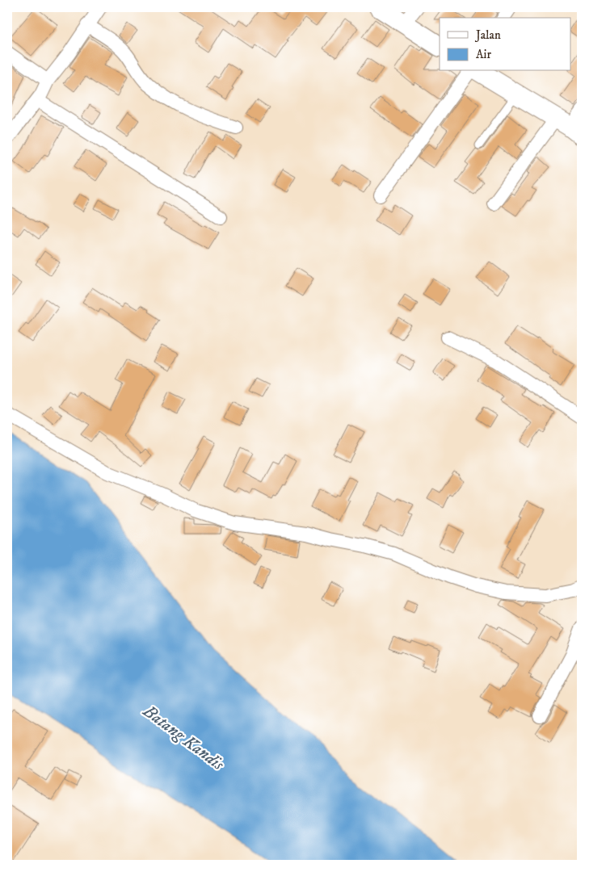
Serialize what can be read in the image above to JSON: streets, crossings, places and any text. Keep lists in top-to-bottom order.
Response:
{
  "water": ["Batang Kandis"],
  "legend": ["Jalan", "Air"]
}
